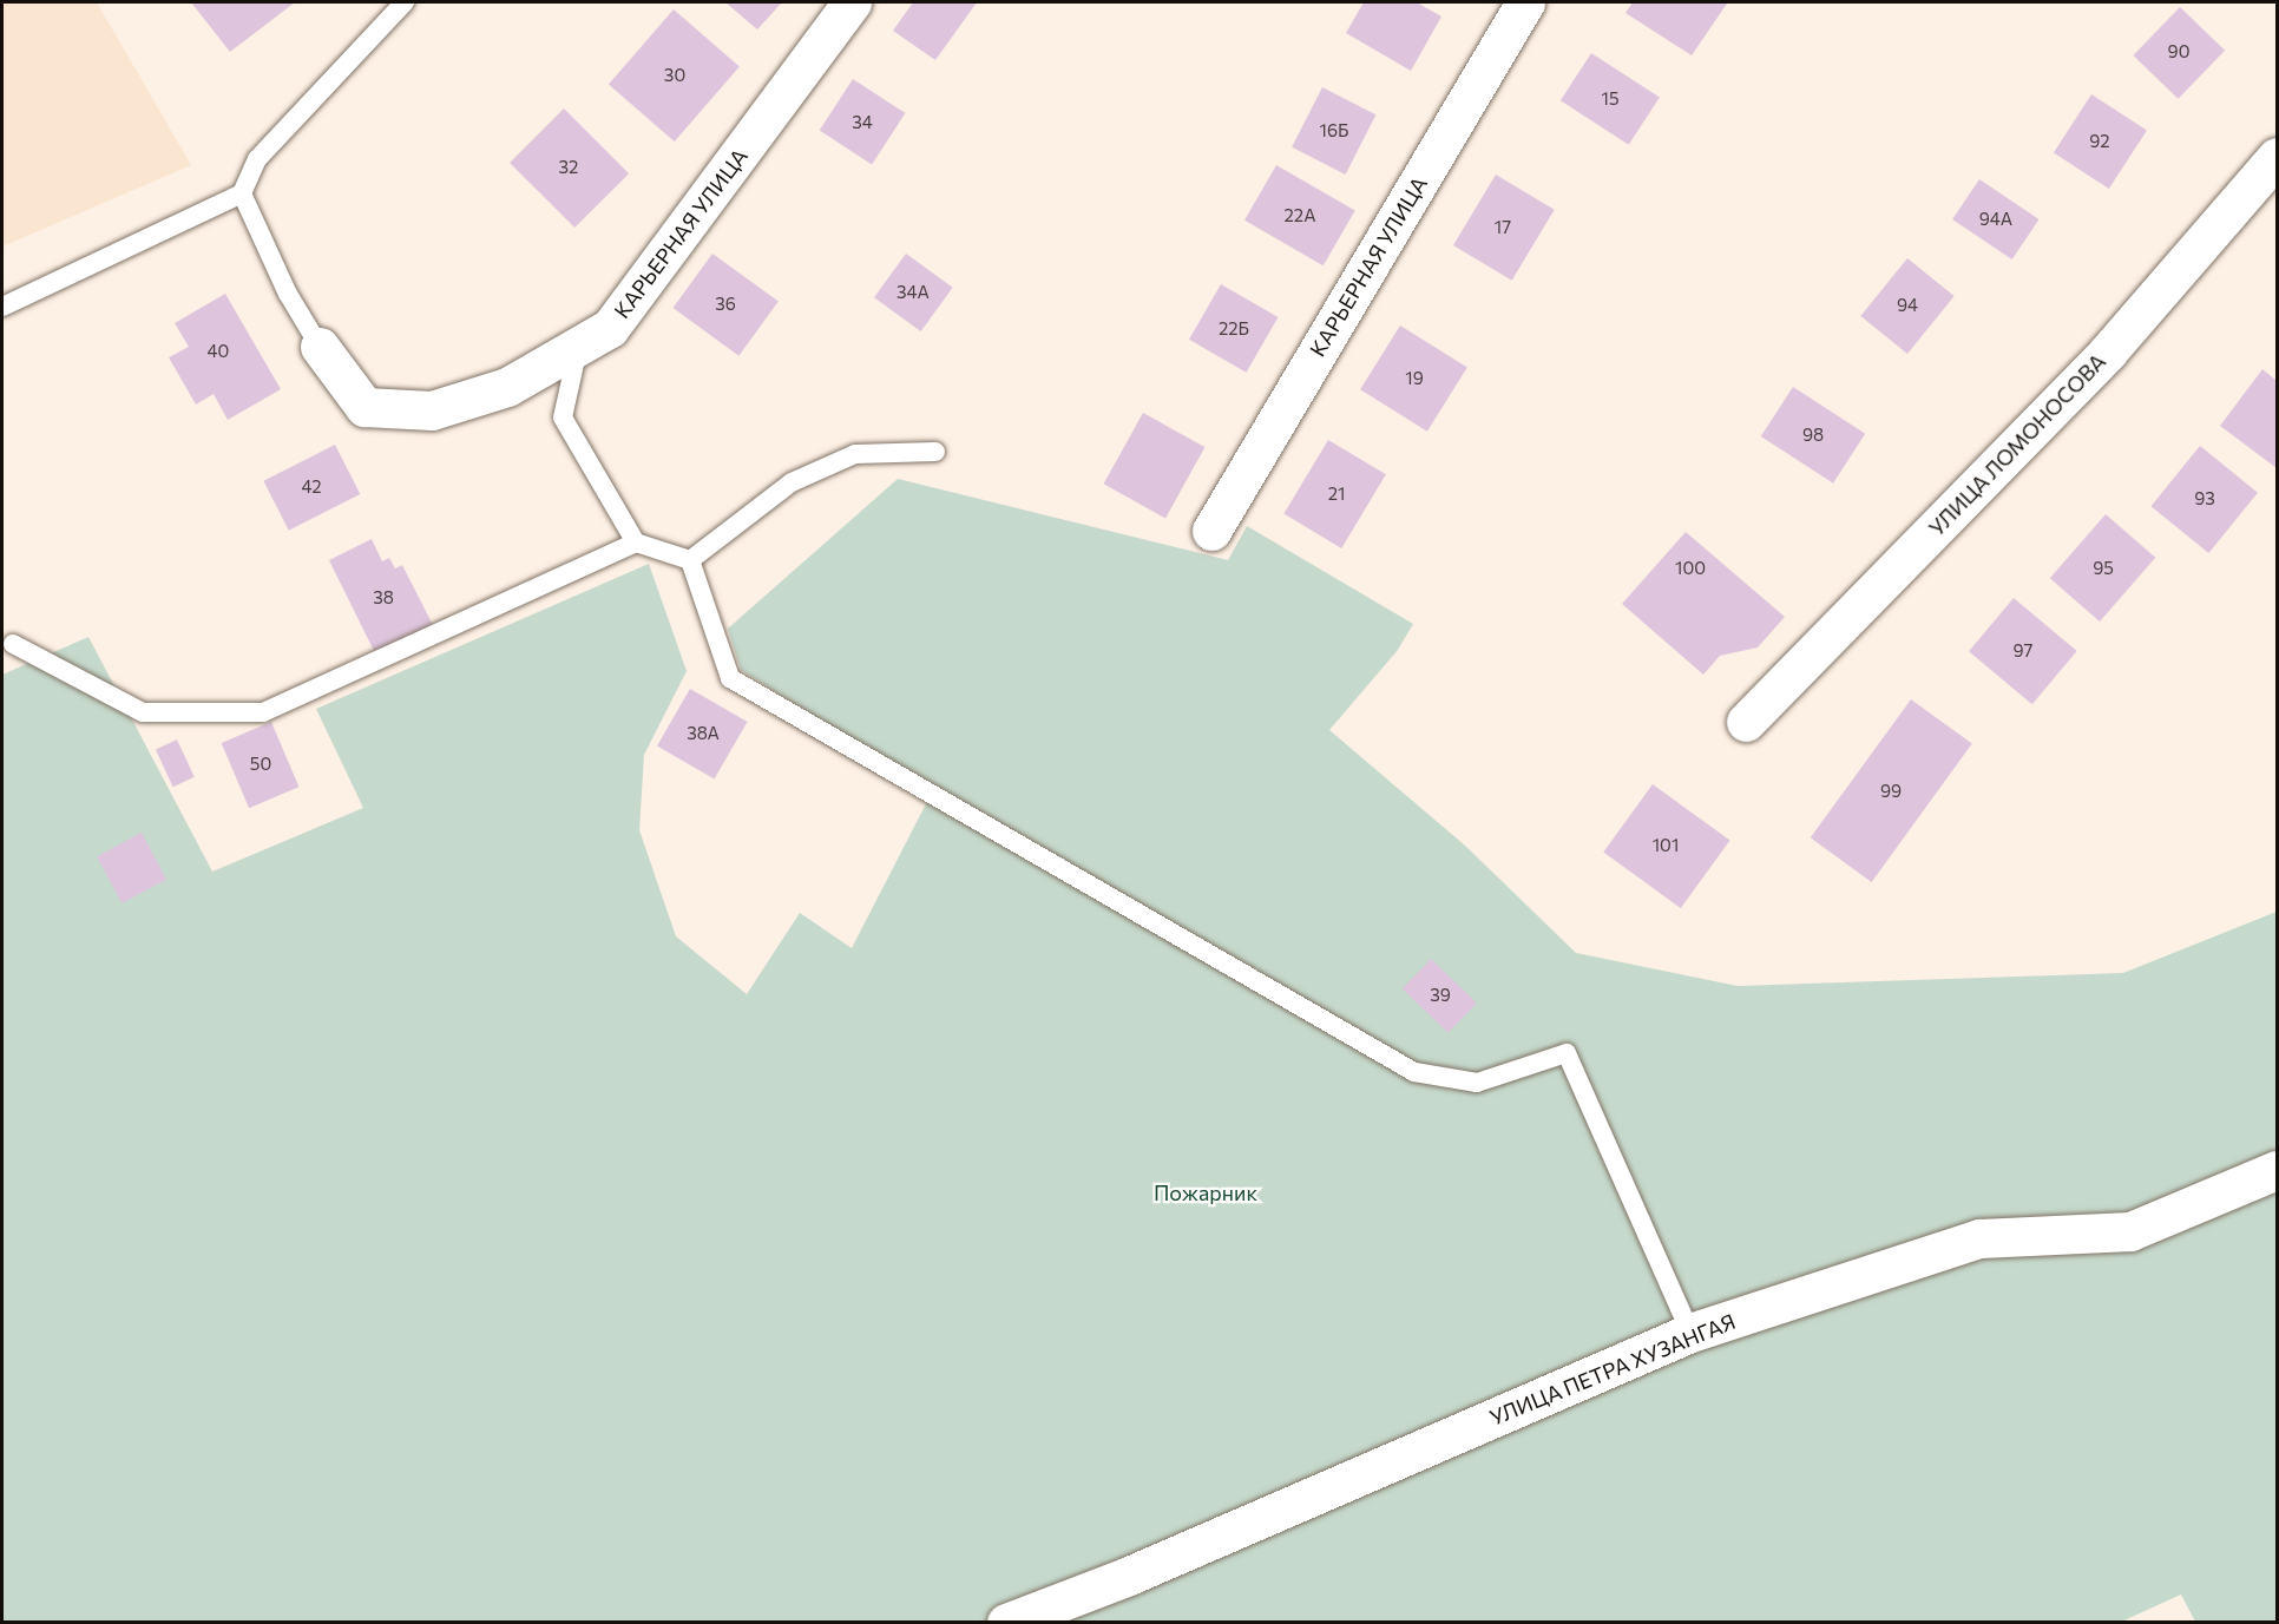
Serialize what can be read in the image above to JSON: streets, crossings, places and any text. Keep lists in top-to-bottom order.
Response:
{
  "streets": {
    "street": ["КАРЬЕРНАЯ УЛИЦА", "УЛИЦА ЛОМОНОСОВА", "УЛИЦА ПЕТРА ХУЗАНГАЯ"]
  },
  "parks": ["Пожарник"],
  "house_numbers": [
    "90",
    "30",
    "15",
    "34",
    "16Б",
    "92",
    "32",
    "22А",
    "94А",
    "17",
    "34А",
    "36",
    "94",
    "22Б",
    "40",
    "19",
    "98",
    "42",
    "21",
    "93",
    "100",
    "95",
    "38",
    "97",
    "38А",
    "50",
    "99",
    "101",
    "39"
  ]
}
